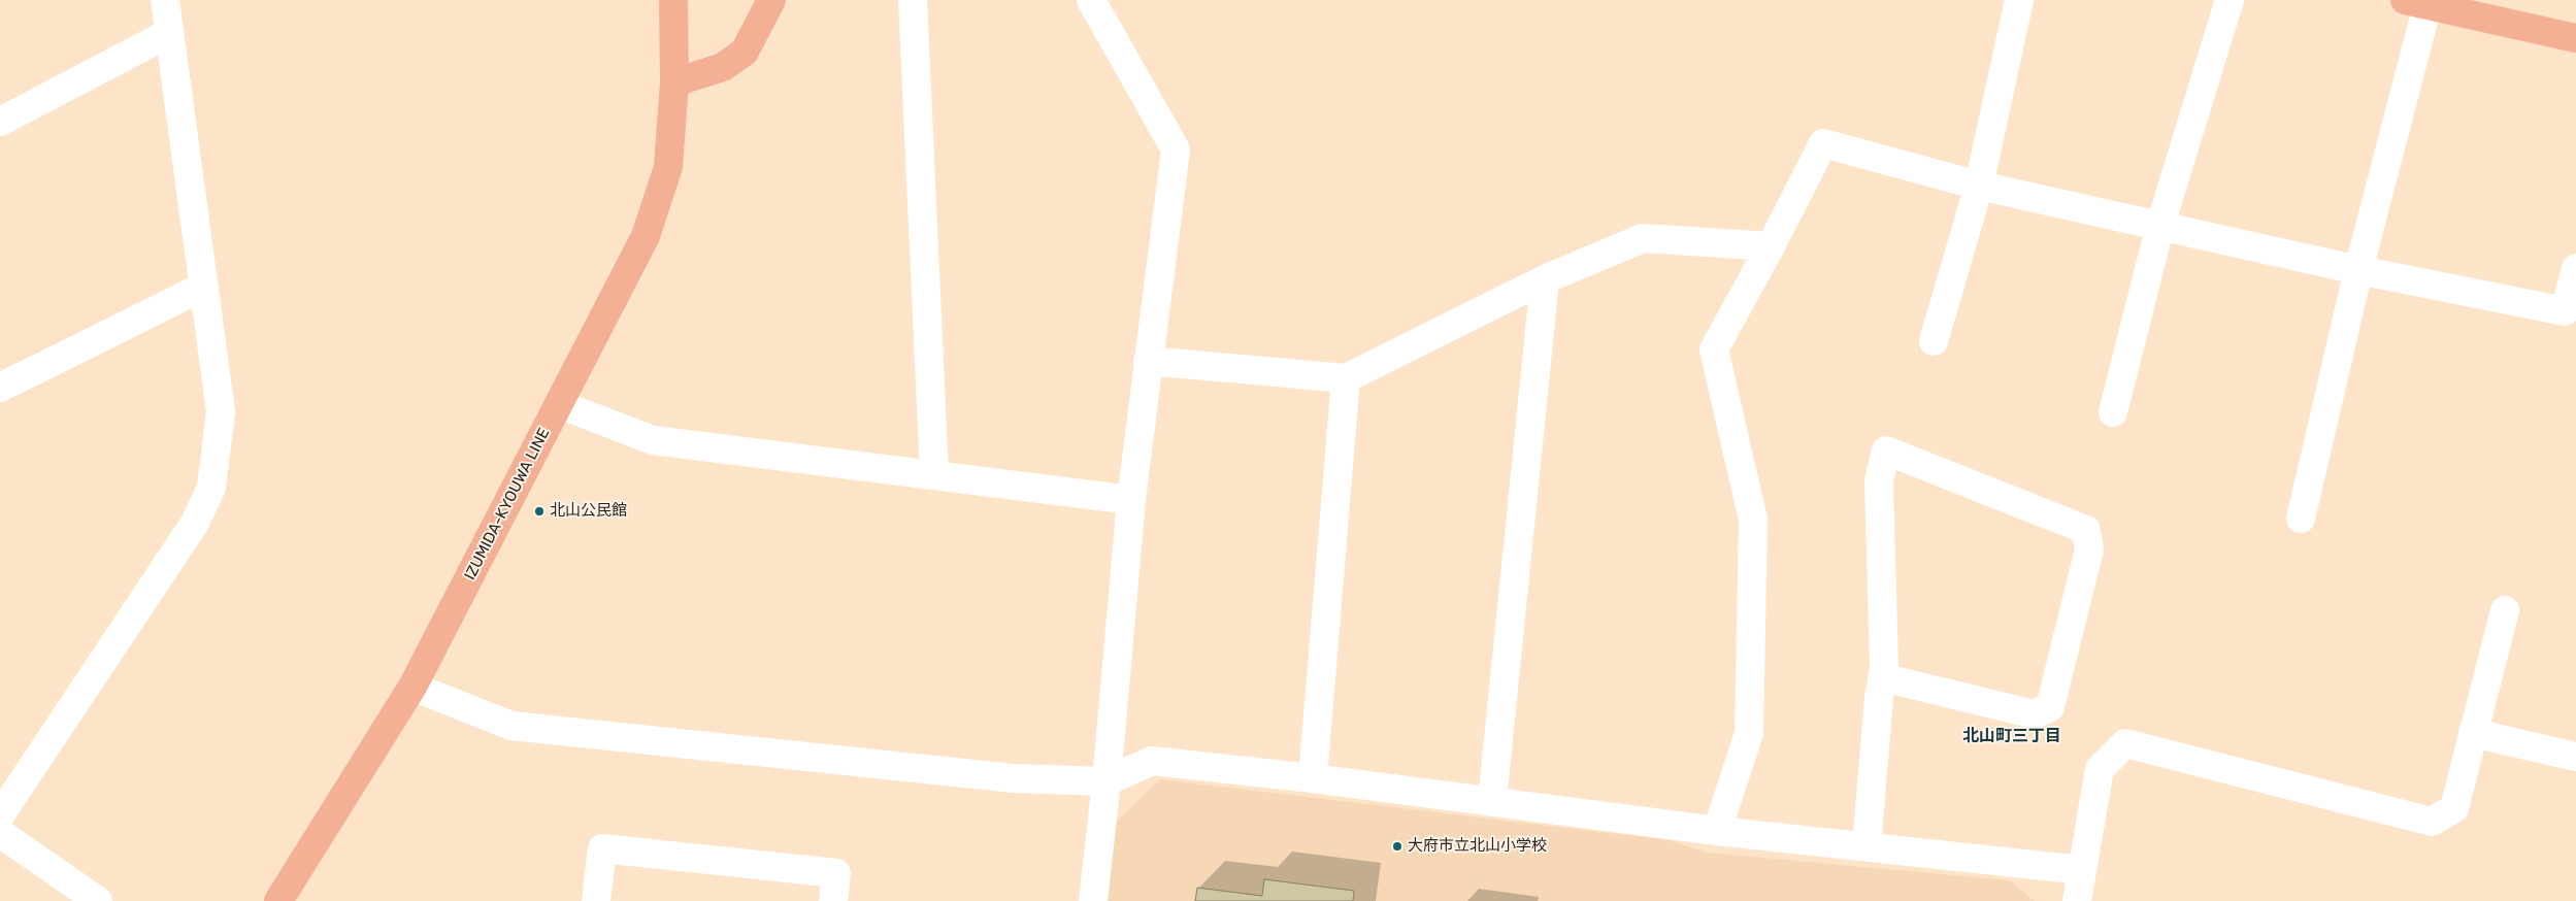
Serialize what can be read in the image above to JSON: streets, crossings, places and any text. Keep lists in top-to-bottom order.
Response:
{
  "streets": {
    "main road": ["IZUMIDA-KYOUWA LINE"]
  },
  "districts": ["北山町三丁目"],
  "places": ["北山公民館", "大府市立北山小学校"]
}
